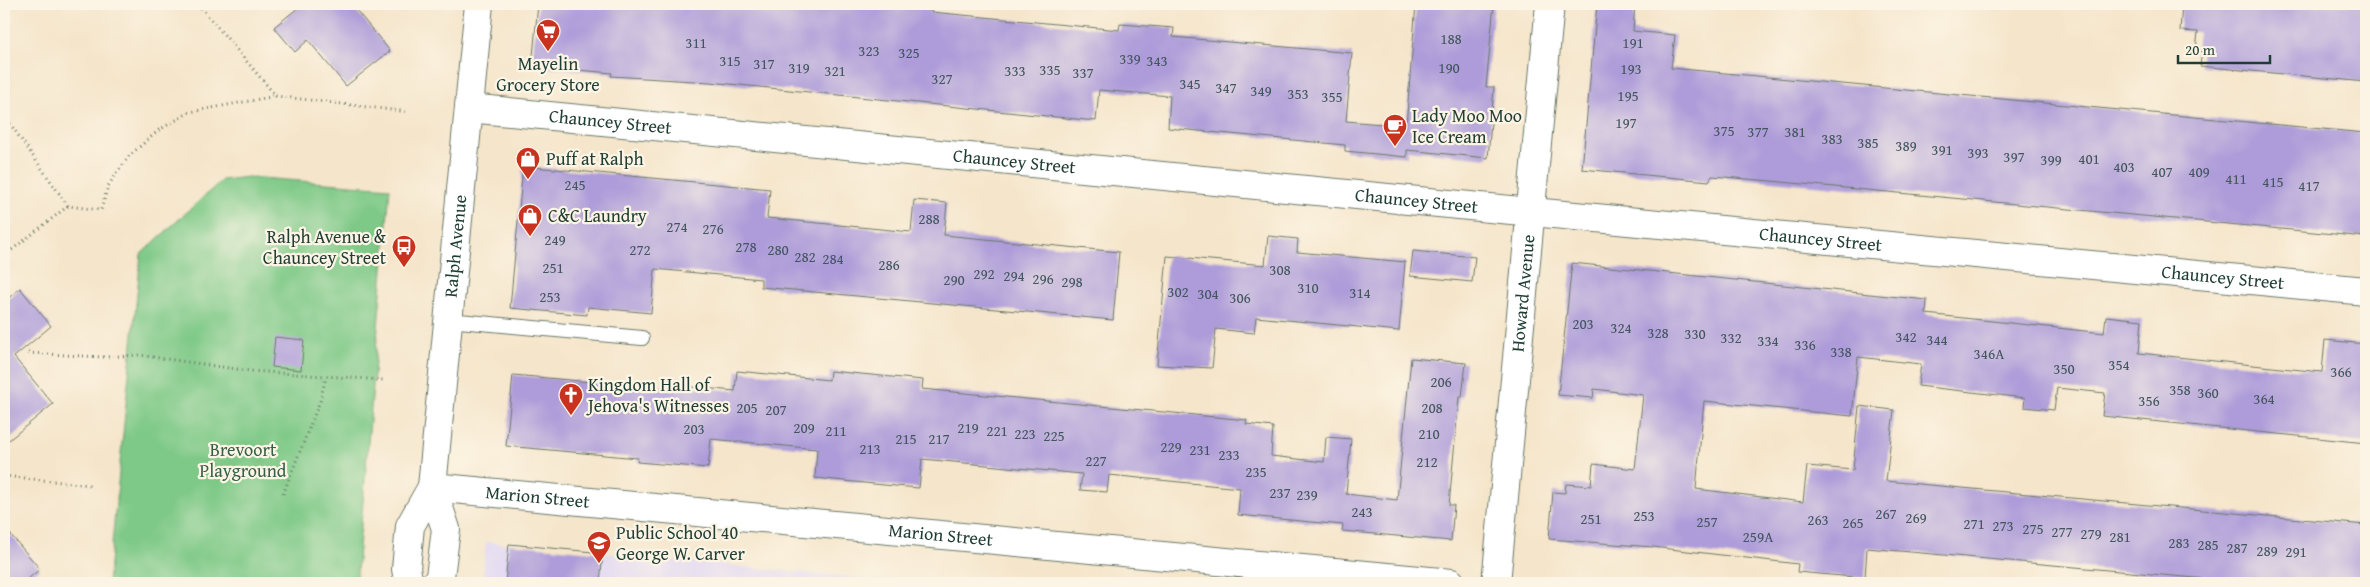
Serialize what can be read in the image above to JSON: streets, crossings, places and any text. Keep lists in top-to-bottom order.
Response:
{
  "streets": {
    "street": [
      "Chauncey Street",
      "Ralph Avenue",
      "Howard Avenue",
      "Marion Street"
    ]
  },
  "crossings": [
    ["Chauncey Street", "Ralph Avenue"],
    ["Chauncey Street", "Howard Avenue"],
    ["Ralph Avenue", "Marion Street"]
  ],
  "parks": ["Brevoort Playground"],
  "places": {
    "supermarket": ["Mayelin Grocery Store"],
    "cafe": ["Lady Moo Moo Ice Cream"],
    "shop": ["Puff at Ralph", "C&C Laundry"],
    "bus stop": ["Ralph Avenue & Chauncey Street"],
    "church": ["Kingdom Hall of Jehova's Witnesses"],
    "school or university": ["Public School 40 George W. Carver"]
  },
  "house_numbers": [
    "188",
    "311",
    "191",
    "323",
    "325",
    "339",
    "315",
    "343",
    "317",
    "319",
    "190",
    "193",
    "335",
    "321",
    "333",
    "337",
    "327",
    "345",
    "347",
    "349",
    "353",
    "195",
    "355",
    "197",
    "375",
    "377",
    "381",
    "383",
    "385",
    "389",
    "391",
    "393",
    "397",
    "401",
    "399",
    "403",
    "407",
    "409",
    "411",
    "415",
    "245",
    "417",
    "288",
    "274",
    "276",
    "249",
    "278",
    "272",
    "280",
    "282",
    "284",
    "286",
    "251",
    "308",
    "292",
    "294",
    "296",
    "290",
    "298",
    "310",
    "302",
    "314",
    "304",
    "253",
    "306",
    "203",
    "324",
    "328",
    "330",
    "342",
    "332",
    "344",
    "334",
    "336",
    "338",
    "346A",
    "354",
    "350",
    "366",
    "206",
    "358",
    "360",
    "364",
    "356",
    "205",
    "208",
    "207",
    "209",
    "219",
    "203",
    "211",
    "221",
    "223",
    "210",
    "225",
    "215",
    "217",
    "229",
    "213",
    "231",
    "233",
    "227",
    "212",
    "235",
    "237",
    "239",
    "243",
    "267",
    "253",
    "269",
    "251",
    "263",
    "257",
    "265",
    "271",
    "273",
    "275",
    "277",
    "279",
    "259A",
    "281",
    "283",
    "285",
    "287",
    "289",
    "291"
  ],
  "scale_bar": "20 m"
}
